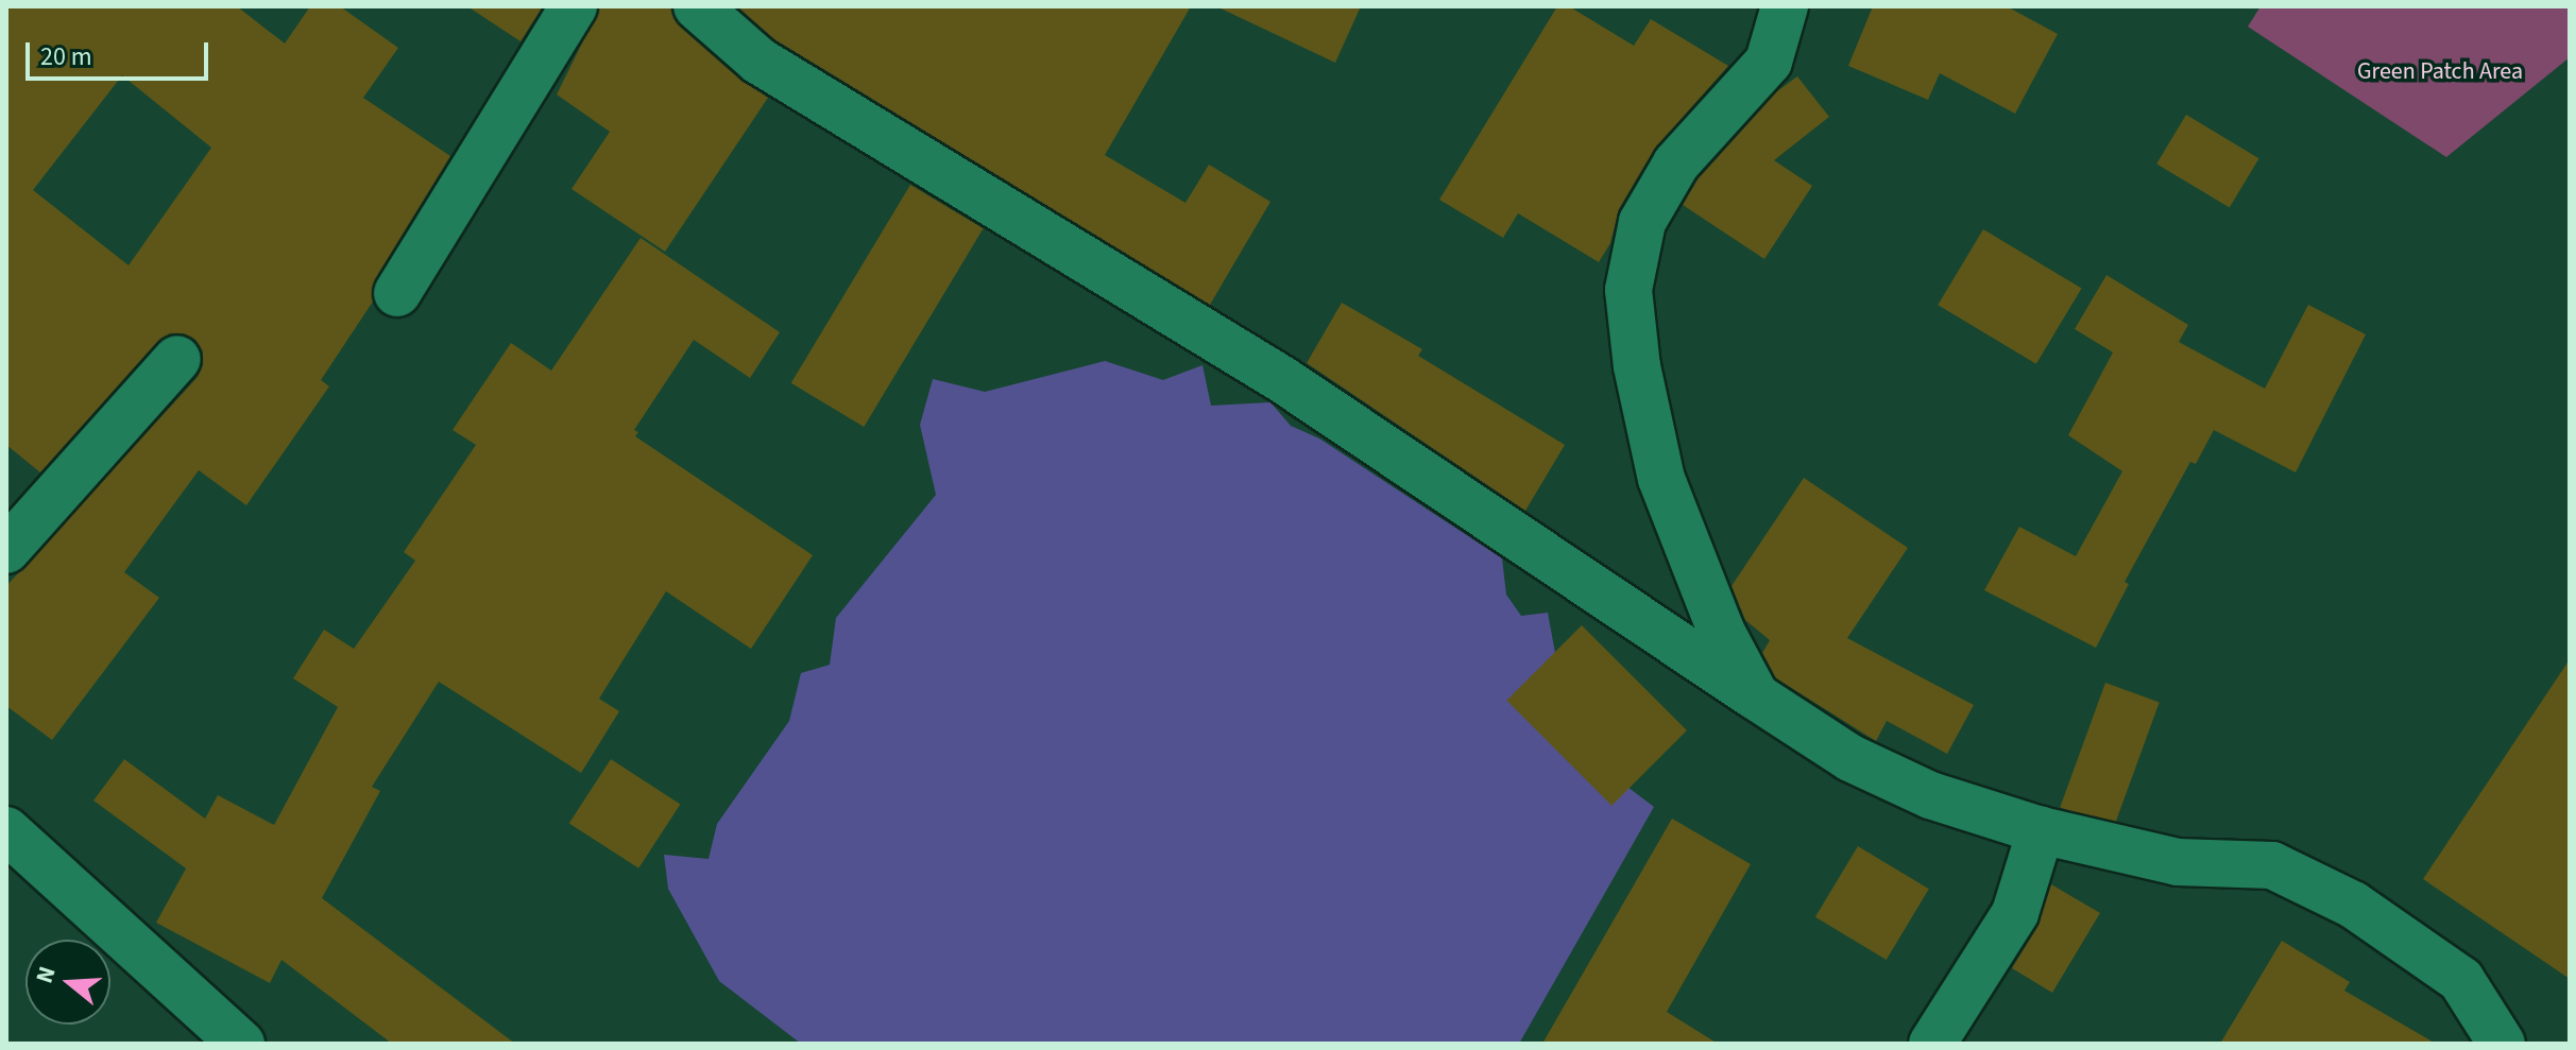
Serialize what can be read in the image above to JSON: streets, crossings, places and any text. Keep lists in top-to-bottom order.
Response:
{
  "parks": ["Green Patch Area"],
  "scale_bar": "20 m",
  "north": "left"
}
